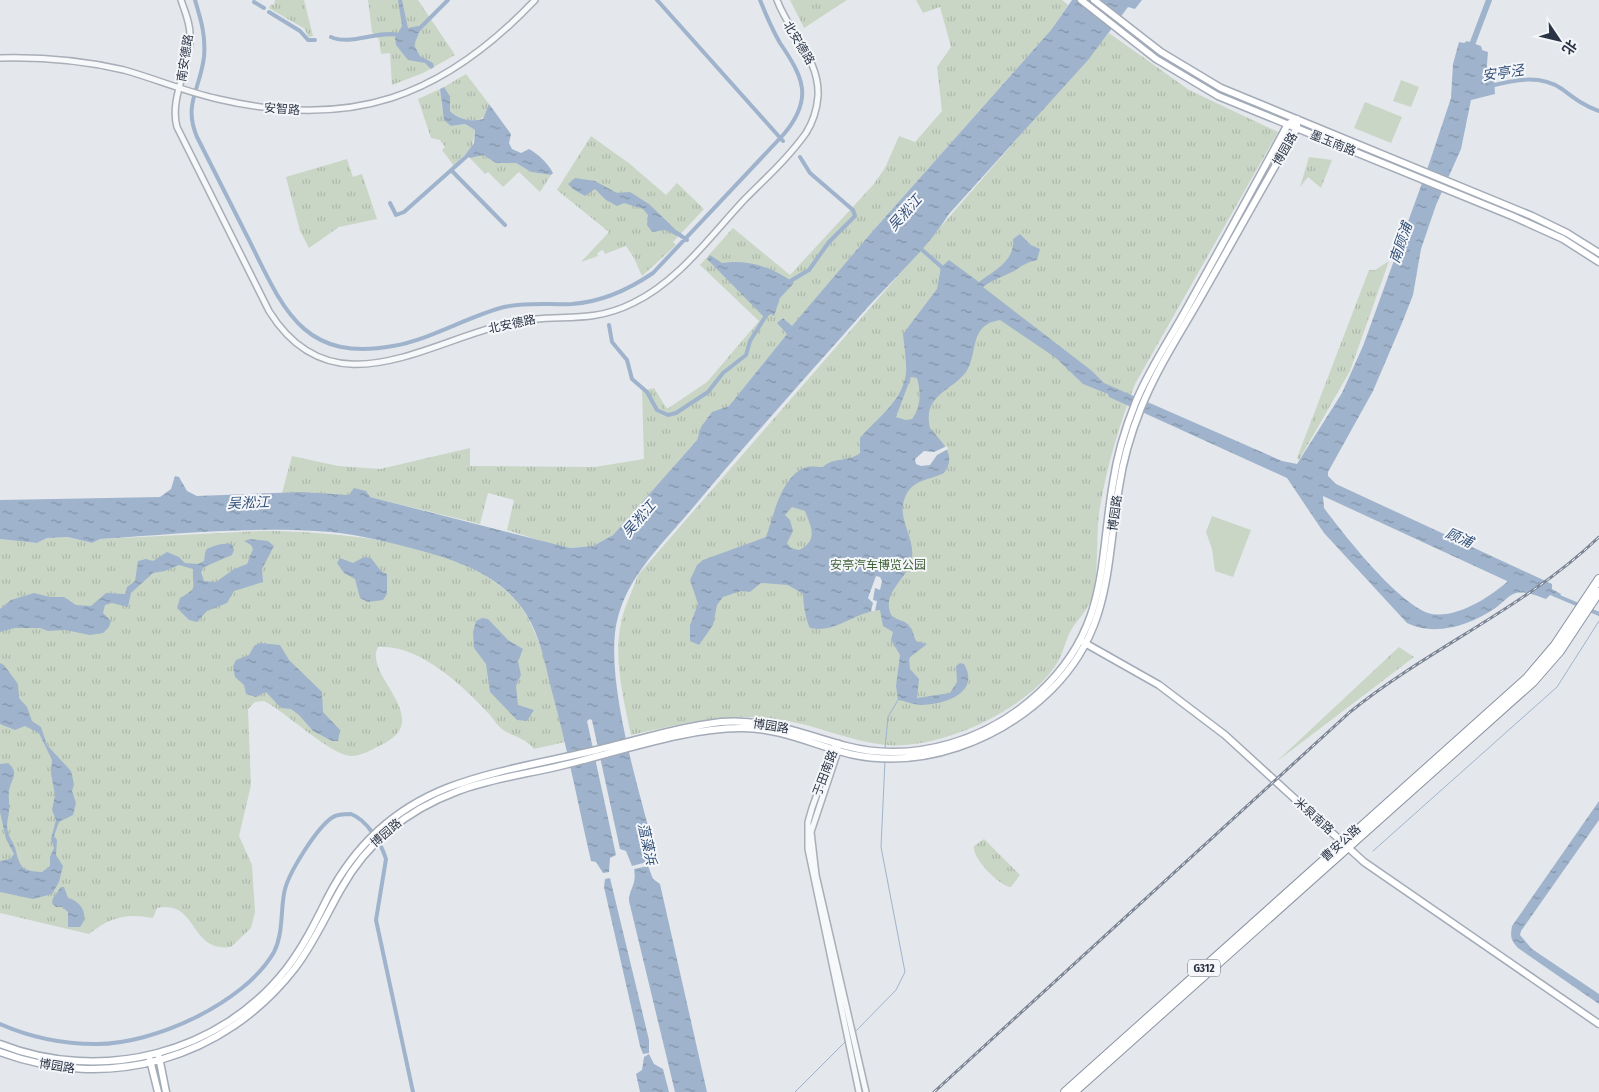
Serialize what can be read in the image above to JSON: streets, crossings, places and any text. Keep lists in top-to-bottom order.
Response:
{
  "streets": {
    "highway": ["曹安公路", "G312"],
    "main road": ["墨玉南路", "博园路", "米泉南路"],
    "street": [
      "北安德路",
      "南安德路",
      "安智路",
      "于田南路"
    ]
  },
  "crossings": [
    ["北安德路", "南安德路"],
    ["北安德路", "安智路"],
    ["南安德路", "安智路"],
    ["墨玉南路", "博园路"],
    ["博园路", "于田南路"],
    ["博园路", "米泉南路"],
    ["米泉南路", "曹安公路"]
  ],
  "water": [
    "安亭泾",
    "吴淞江",
    "南顾浦",
    "顾浦",
    "蕰藻浜"
  ],
  "parks": ["安亭汽车博览公园"],
  "north": "bottom right"
}
